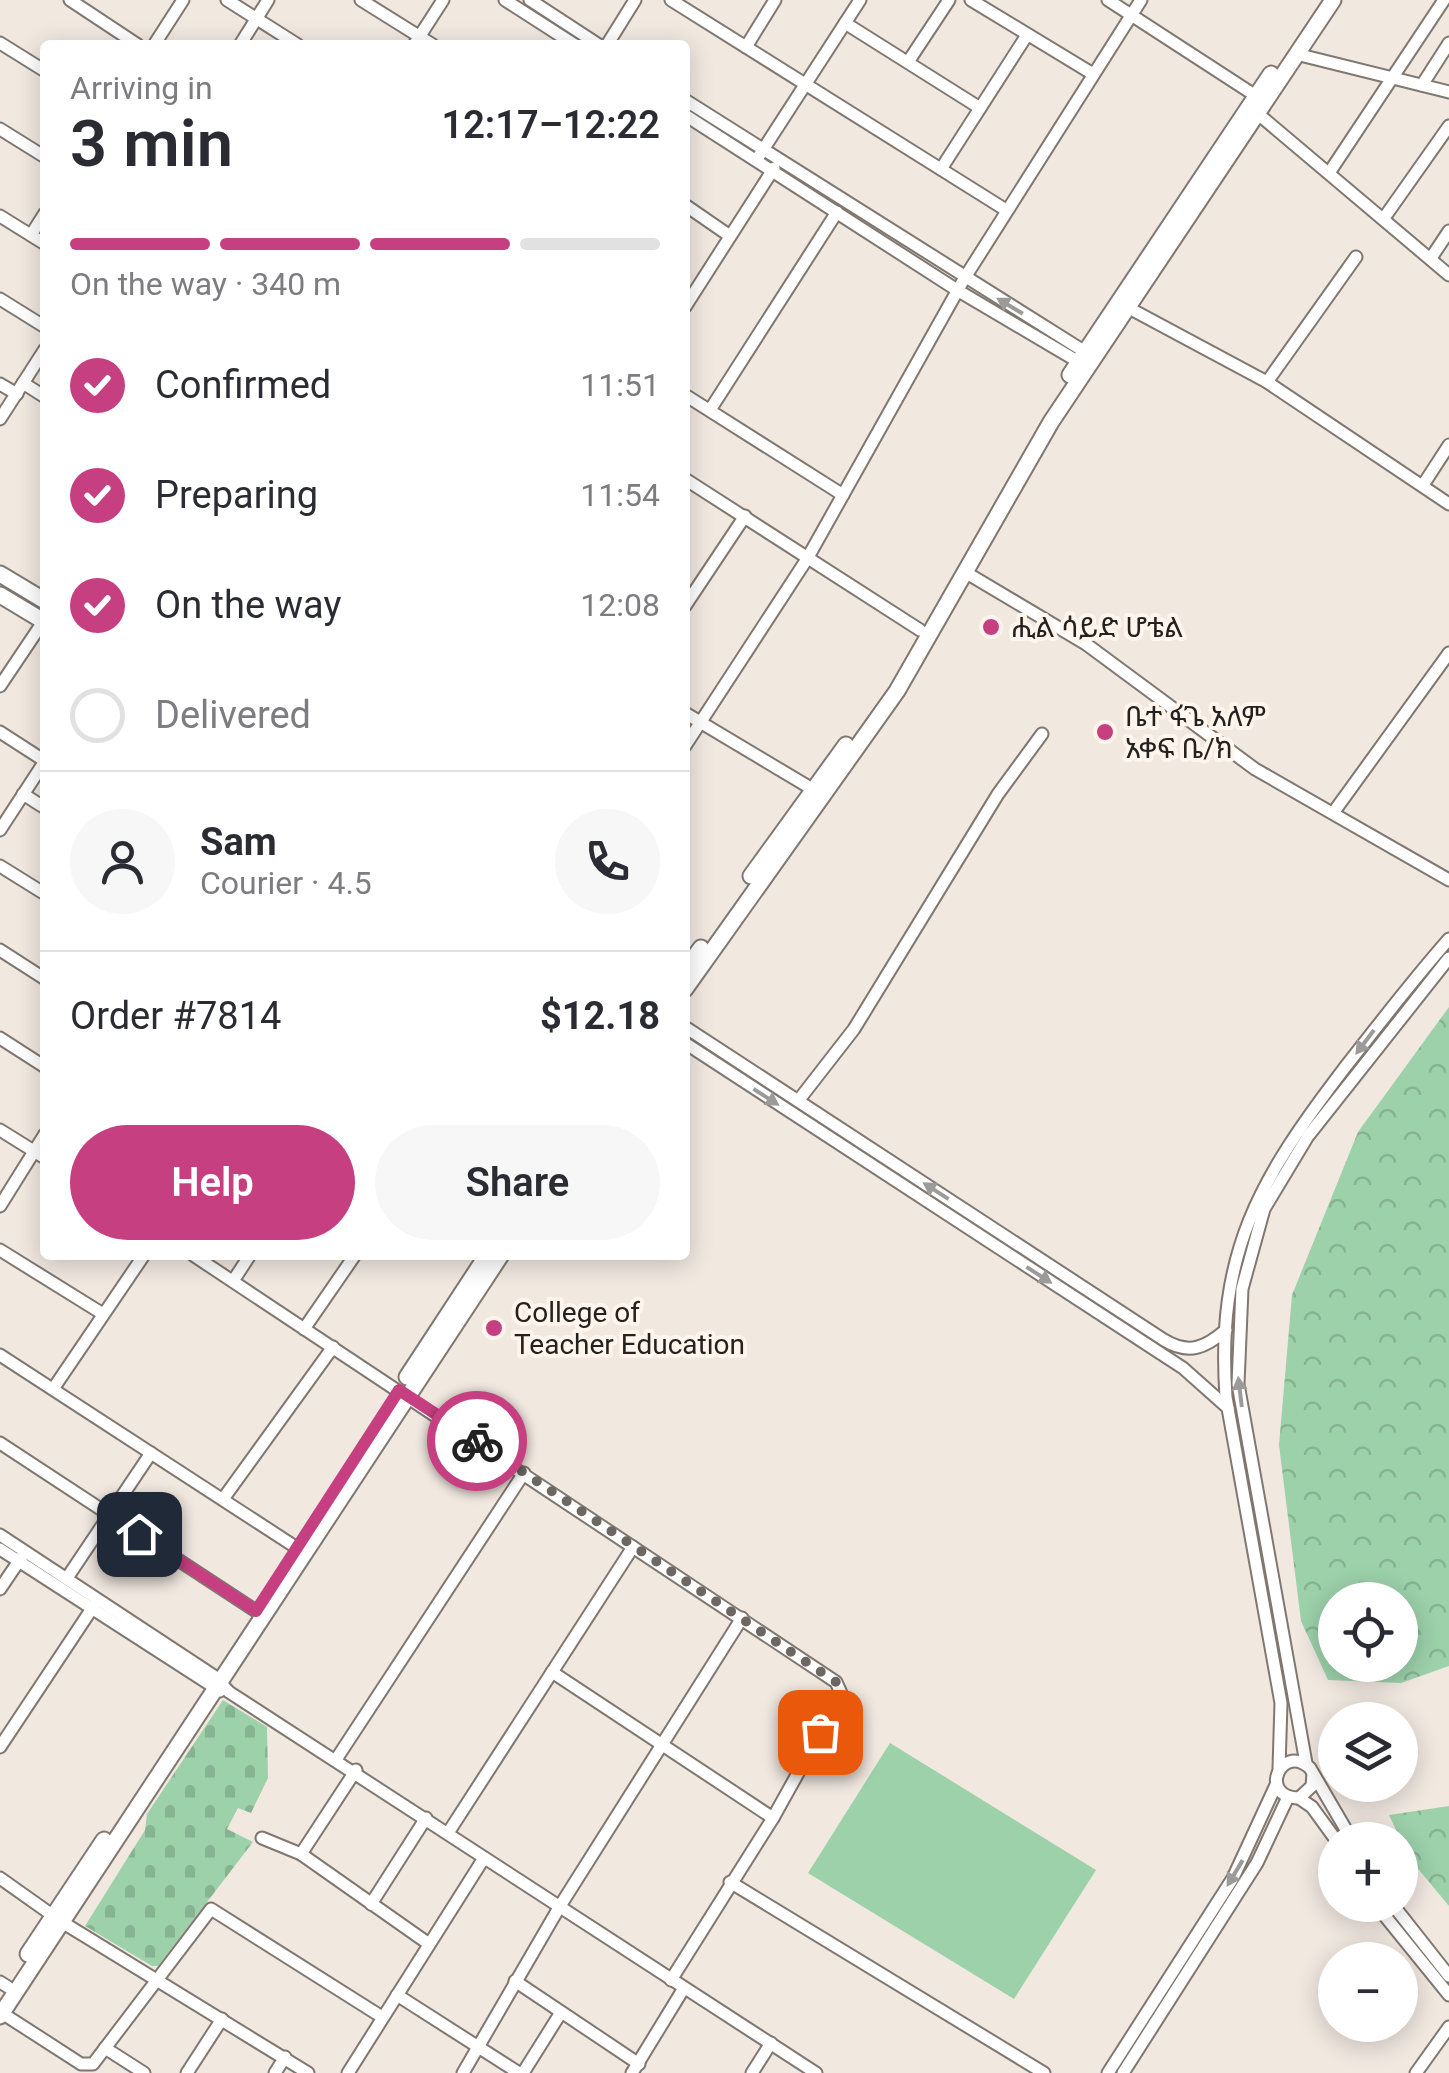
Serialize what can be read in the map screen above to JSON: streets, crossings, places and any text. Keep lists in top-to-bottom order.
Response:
{
  "places": ["ሒል ሳይድ ሆቴል", "ቤተ ፋጌ አለም አቀፍ ቤ/ክ", "College of Teacher Education"],
  "page": {
    "heading": ["3 min", "Arriving in", "12:17–12:22"],
    "panel": [
      "Sam",
      "Courier · 4.5",
      "Order #7814",
      "$12.18"
    ],
    "bar": "On the way · 340 m",
    "list": [
      ["Confirmed", "11:51"],
      ["Preparing", "11:54"],
      ["On the way", "12:08"],
      "Delivered"
    ],
    "buttons": ["Help", "Share"],
    "map_buttons": ["+", "−"]
  }
}
